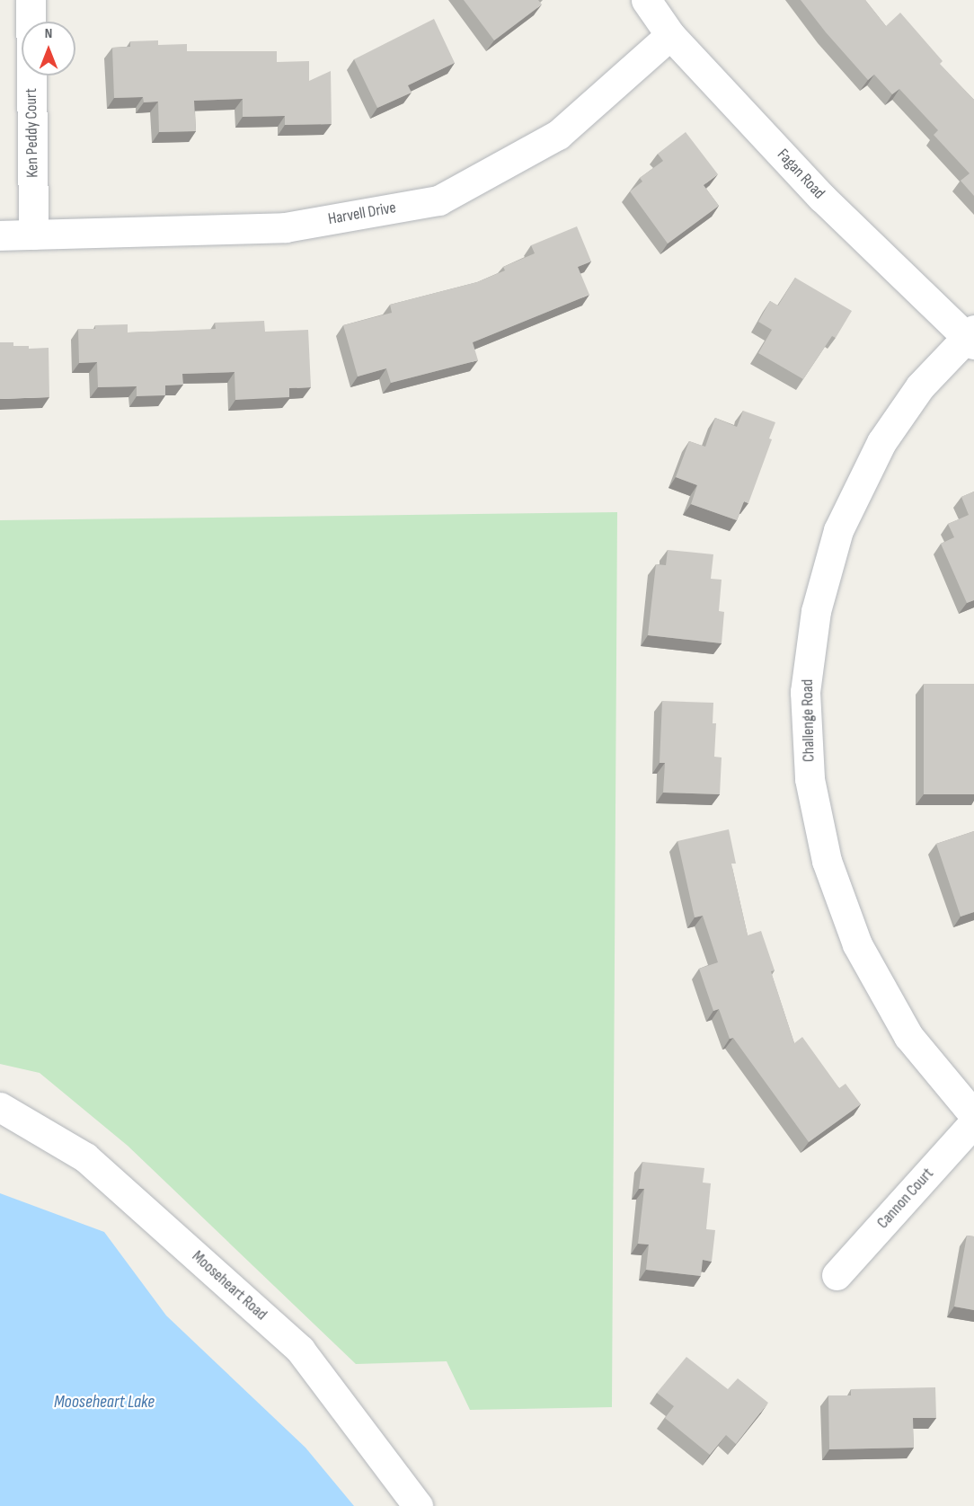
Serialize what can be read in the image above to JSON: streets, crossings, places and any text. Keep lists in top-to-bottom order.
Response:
{
  "streets": {
    "street": [
      "Ken Peddy Court",
      "Fagan Road",
      "Harvell Drive",
      "Challenge Road",
      "Cannon Court",
      "Mooseheart Road"
    ]
  },
  "crossings": [
    ["Ken Peddy Court", "Harvell Drive"],
    ["Fagan Road", "Harvell Drive"],
    ["Fagan Road", "Challenge Road"]
  ],
  "water": ["Mooseheart Lake"],
  "north": "top"
}
